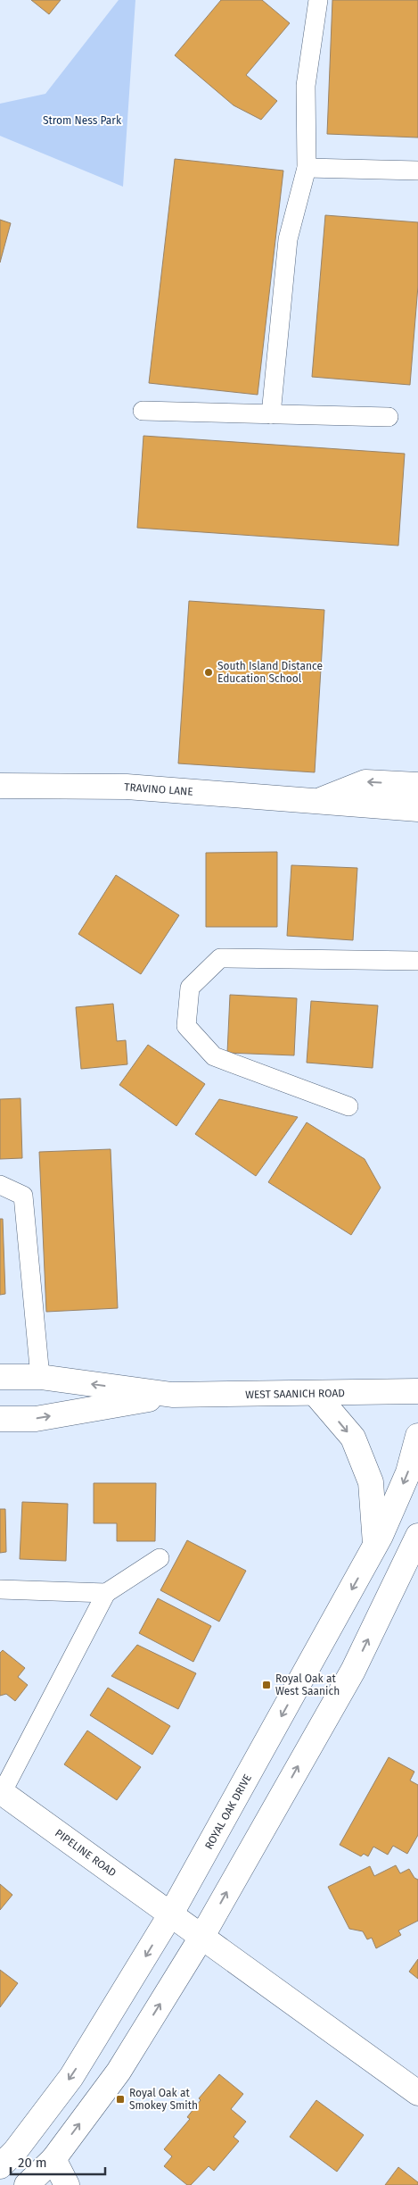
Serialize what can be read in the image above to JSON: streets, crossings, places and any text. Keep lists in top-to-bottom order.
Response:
{
  "streets": {
    "main road": [
      "TRAVINO LANE",
      "WEST SAANICH ROAD",
      "ROYAL OAK DRIVE",
      "PIPELINE ROAD"
    ]
  },
  "crossings": [
    ["ROYAL OAK DRIVE", "PIPELINE ROAD"]
  ],
  "parks": ["Strom Ness Park"],
  "places": {
    "other": ["South Island Distance Education School"],
    "transit": ["Royal Oak at West Saanich", "Royal Oak at Smokey Smith"]
  },
  "scale_bar": "20 m"
}
